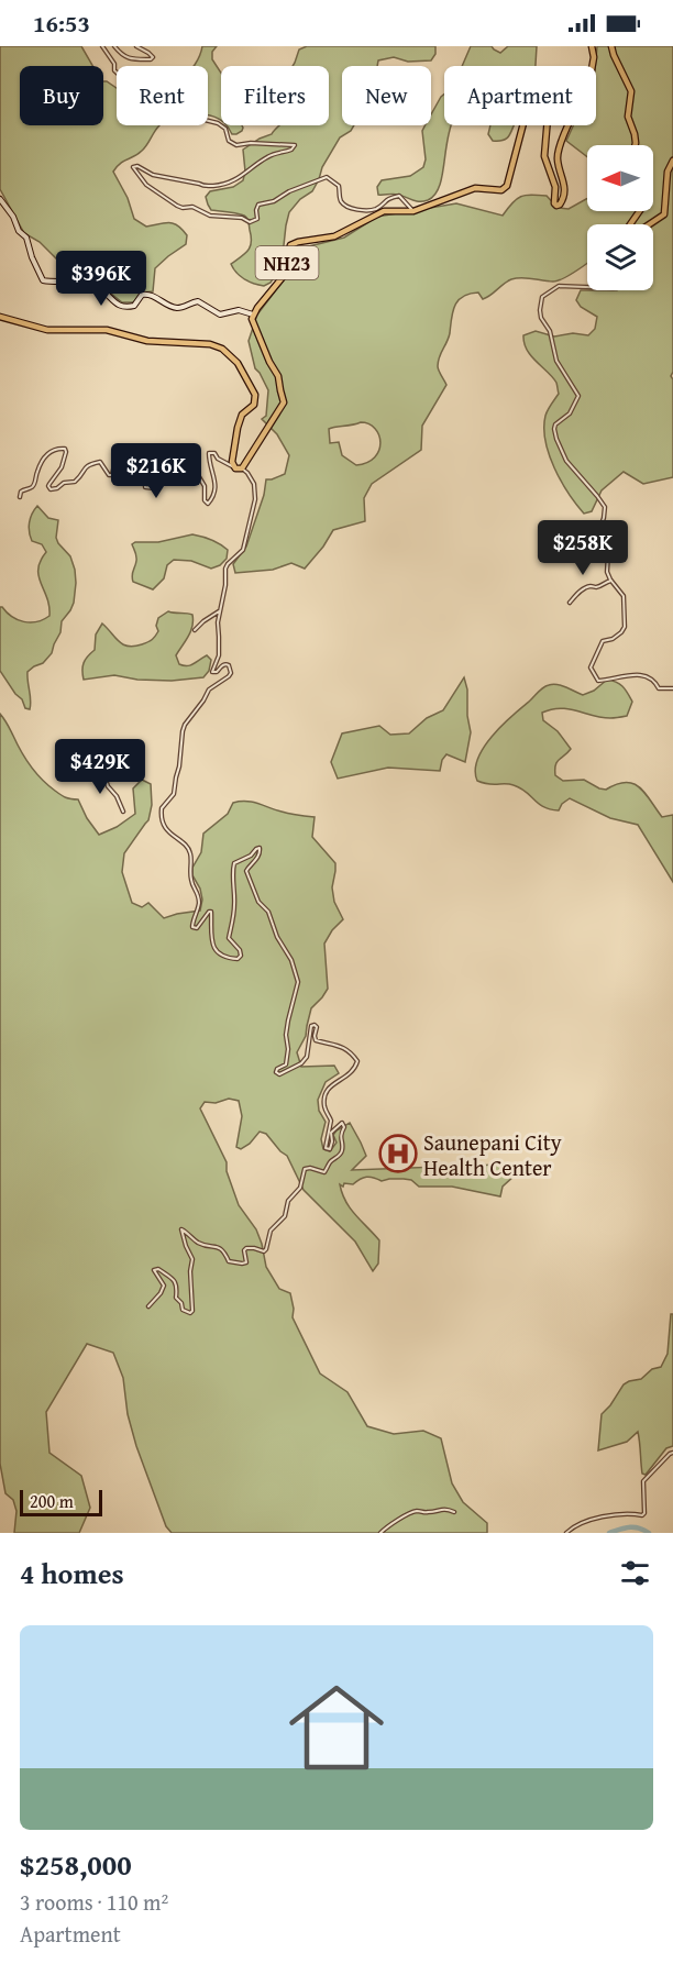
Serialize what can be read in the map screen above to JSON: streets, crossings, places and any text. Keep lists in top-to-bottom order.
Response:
{
  "streets": {
    "main road": ["NH23"]
  },
  "places": {
    "hospital": ["Saunepani City Health Center"]
  },
  "scale_bar": "200 m",
  "north": "left",
  "page": {
    "status": "16:53",
    "chip": [
      "Buy",
      "Rent",
      "Filters",
      "New",
      "Apartment"
    ],
    "price": [
      "$396K",
      "$216K",
      "$258K",
      "$429K"
    ],
    "scale": "200 m",
    "heading": "4 homes",
    "list": [
      {
        "name": "$258,000",
        "note": "3 rooms · 110 m² · Apartment"
      }
    ]
  }
}
